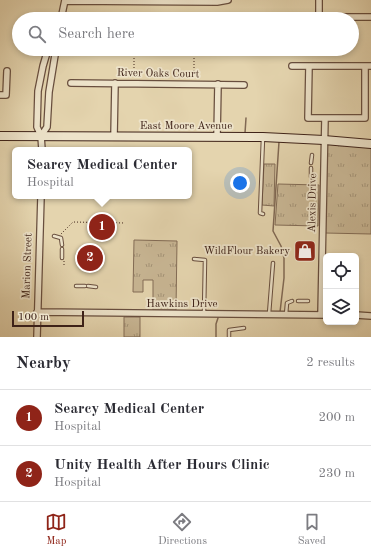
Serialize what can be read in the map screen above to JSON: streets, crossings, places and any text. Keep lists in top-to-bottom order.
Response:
{
  "streets": {
    "street": [
      "River Oaks Court",
      "East Moore Avenue",
      "Alexis Drive",
      "Marion Street",
      "Hawkins Drive"
    ]
  },
  "crossings": [
    ["East Moore Avenue", "Alexis Drive"],
    ["Marion Street", "Hawkins Drive"]
  ],
  "places": {
    "shop": ["WildFlour Bakery"]
  },
  "scale_bar": "100 m",
  "page": {
    "search": "Search here",
    "popup": ["Searcy Medical Center", "Hospital"],
    "pins": ["1", "2"],
    "scale": "100 m",
    "heading": ["Nearby", "2 results"],
    "list": [
      {
        "mark": "1",
        "name": "Searcy Medical Center",
        "note": "Hospital",
        "value": "200 m"
      },
      {
        "mark": "2",
        "name": "Unity Health After Hours Clinic",
        "note": "Hospital",
        "value": "230 m"
      }
    ],
    "nav": ["Map", "Directions", "Saved"]
  }
}
